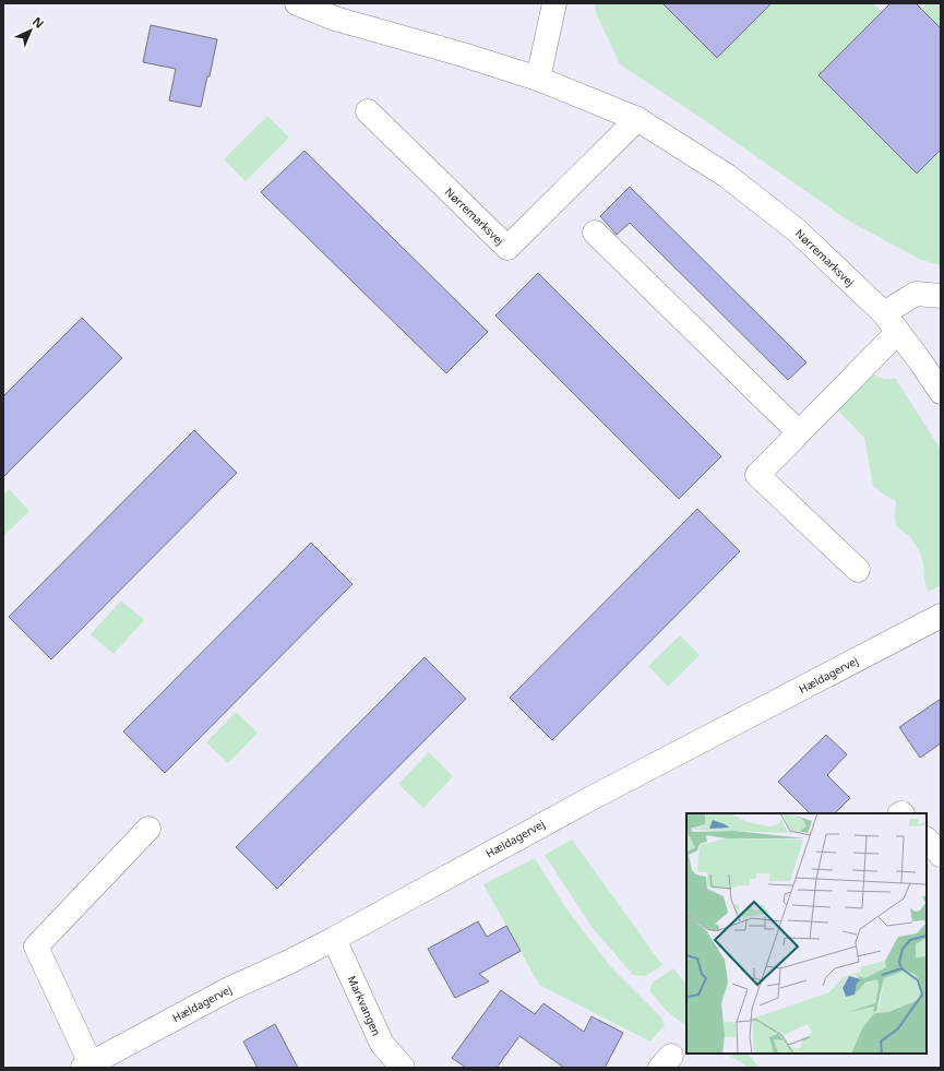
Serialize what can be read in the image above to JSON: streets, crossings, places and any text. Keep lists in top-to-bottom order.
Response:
{
  "streets": {
    "street": ["Nørremarksvej", "Hældagervej", "Markvangen"]
  },
  "crossings": [
    ["Hældagervej", "Markvangen"]
  ],
  "north": "top right"
}
